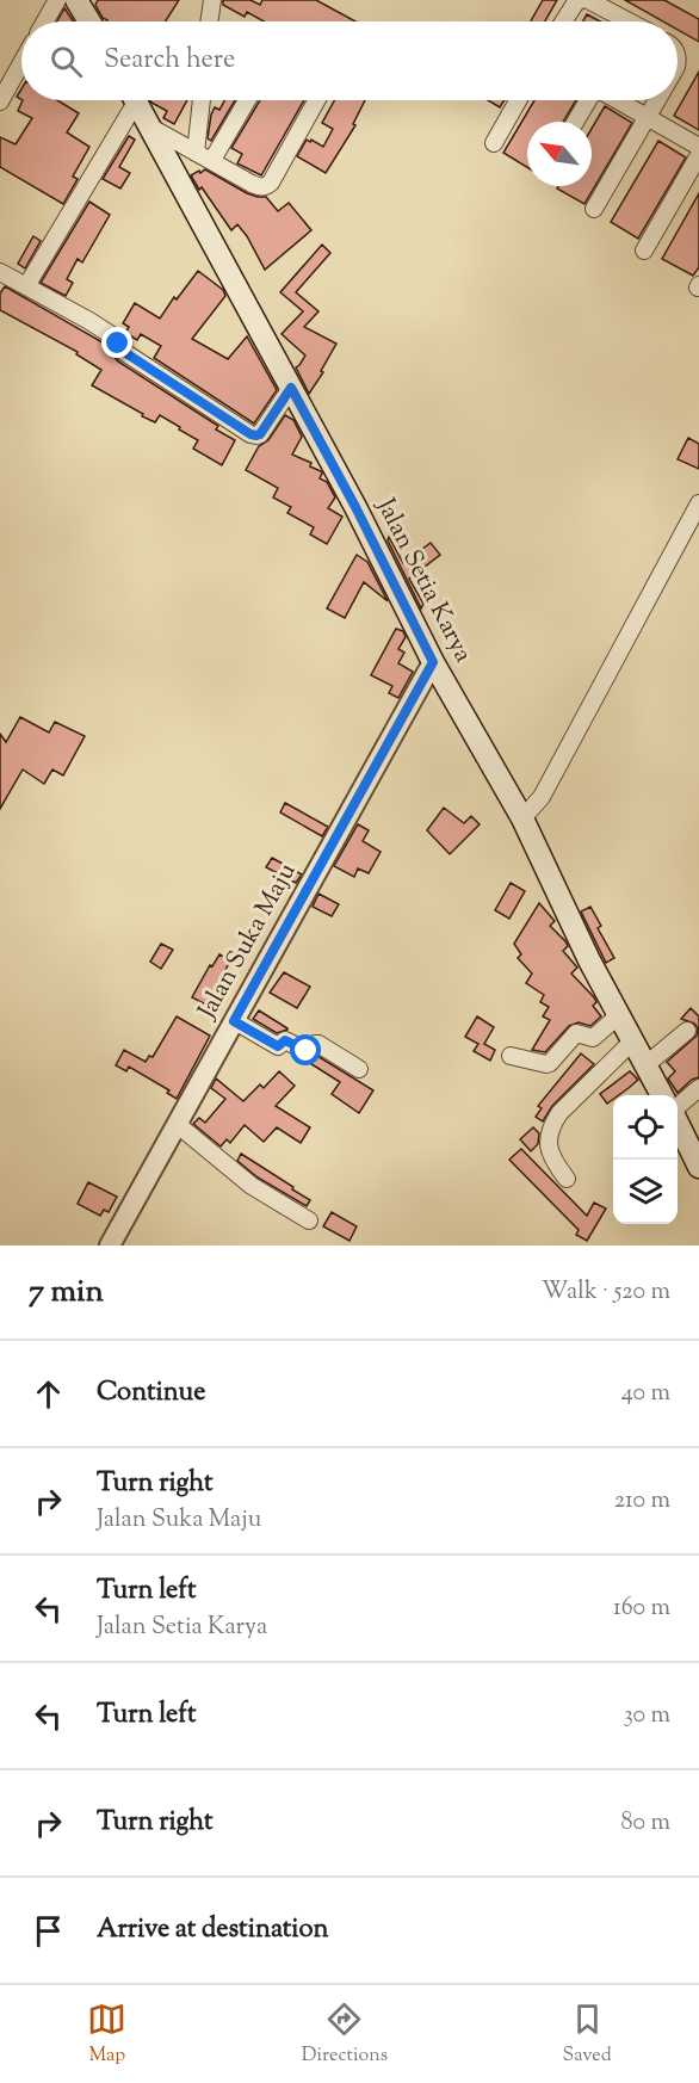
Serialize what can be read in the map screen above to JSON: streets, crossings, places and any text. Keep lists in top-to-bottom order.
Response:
{
  "streets": {
    "main road": ["Jalan Setia Karya"],
    "street": ["Jalan Suka Maju"]
  },
  "crossings": [
    ["Jalan Setia Karya", "Jalan Suka Maju"]
  ],
  "north": "top left",
  "page": {
    "search": "Search here",
    "heading": ["7 min", "Walk · 520 m"],
    "list": [
      ["Continue", "40 m"],
      ["Turn right", "Jalan Suka Maju", "210 m"],
      ["Turn left", "Jalan Setia Karya", "160 m"],
      ["Turn left", "30 m"],
      ["Turn right", "80 m"],
      "Arrive at destination"
    ],
    "nav": ["Map", "Directions", "Saved"]
  }
}
